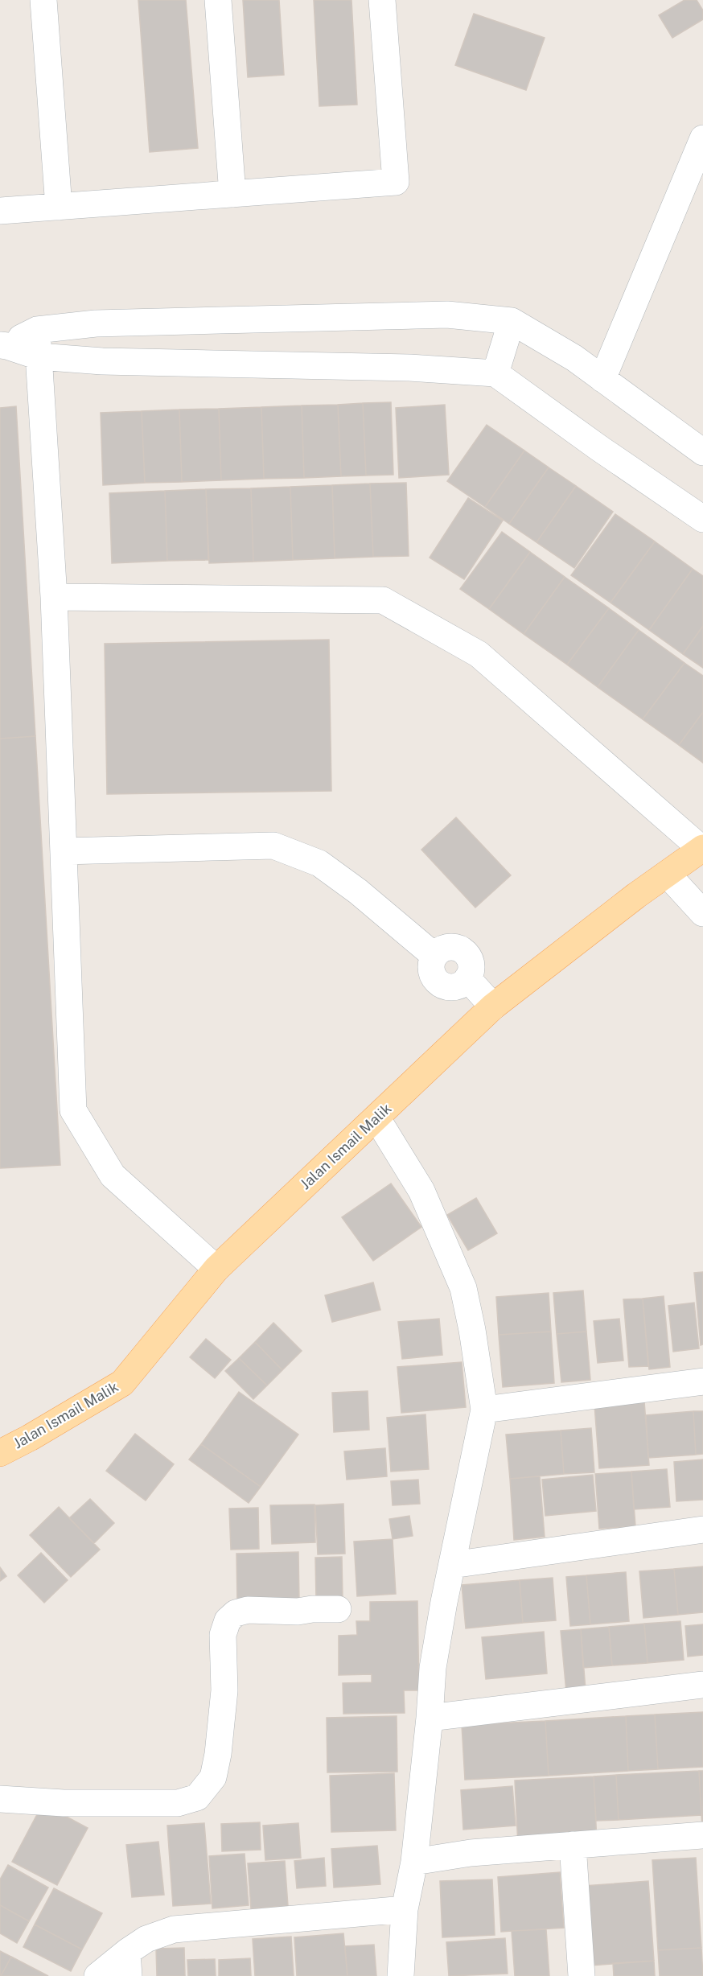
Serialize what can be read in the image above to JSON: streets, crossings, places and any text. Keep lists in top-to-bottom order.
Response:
{
  "streets": {
    "main road": ["Jalan Ismail Malik"]
  }
}
